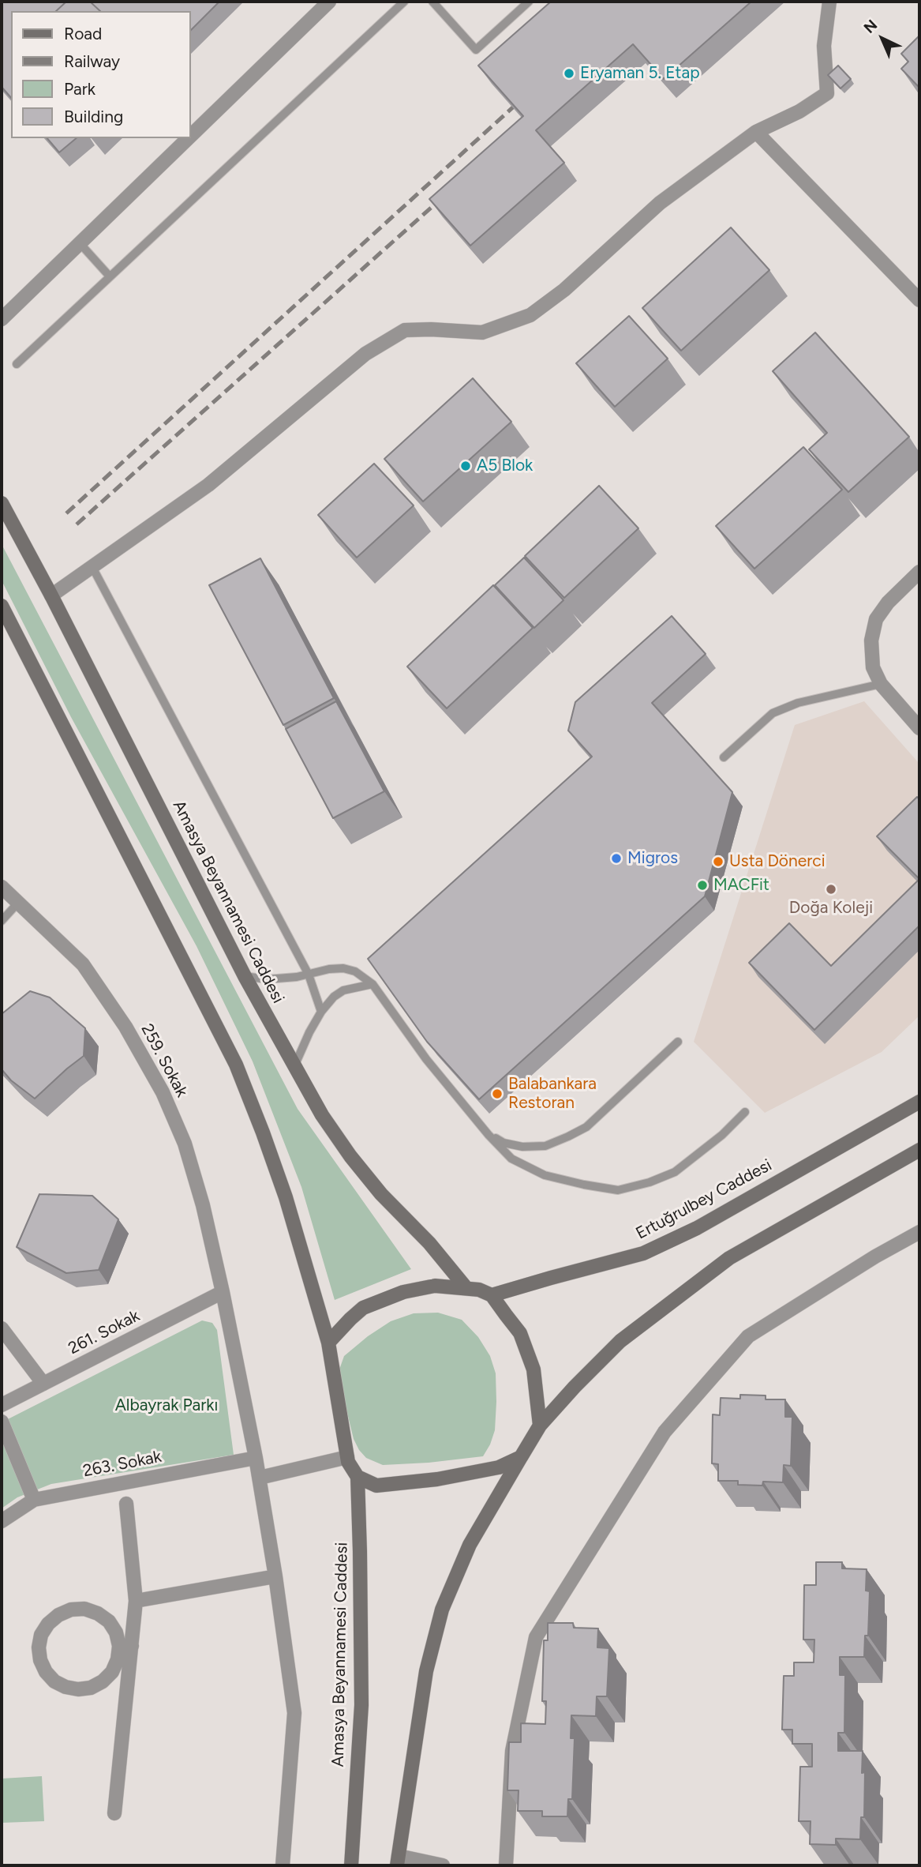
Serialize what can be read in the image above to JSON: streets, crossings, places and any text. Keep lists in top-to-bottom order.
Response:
{
  "streets": {
    "main road": ["Amasya Beyannamesi Caddesi", "Ertuğrulbey Caddesi"],
    "street": ["259. Sokak", "261. Sokak", "263. Sokak"]
  },
  "crossings": [
    ["259. Sokak", "261. Sokak"],
    ["259. Sokak", "263. Sokak"]
  ],
  "parks": ["Albayrak Parkı"],
  "places": [
    "Eryaman 5. Etap",
    "A5 Blok",
    "Migros",
    "Usta Dönerci",
    "MACFit",
    "Doğa Koleji",
    "Balabankara Restoran"
  ],
  "legend": [
    "Road",
    "Railway",
    "Park",
    "Building"
  ],
  "north": "top left"
}
